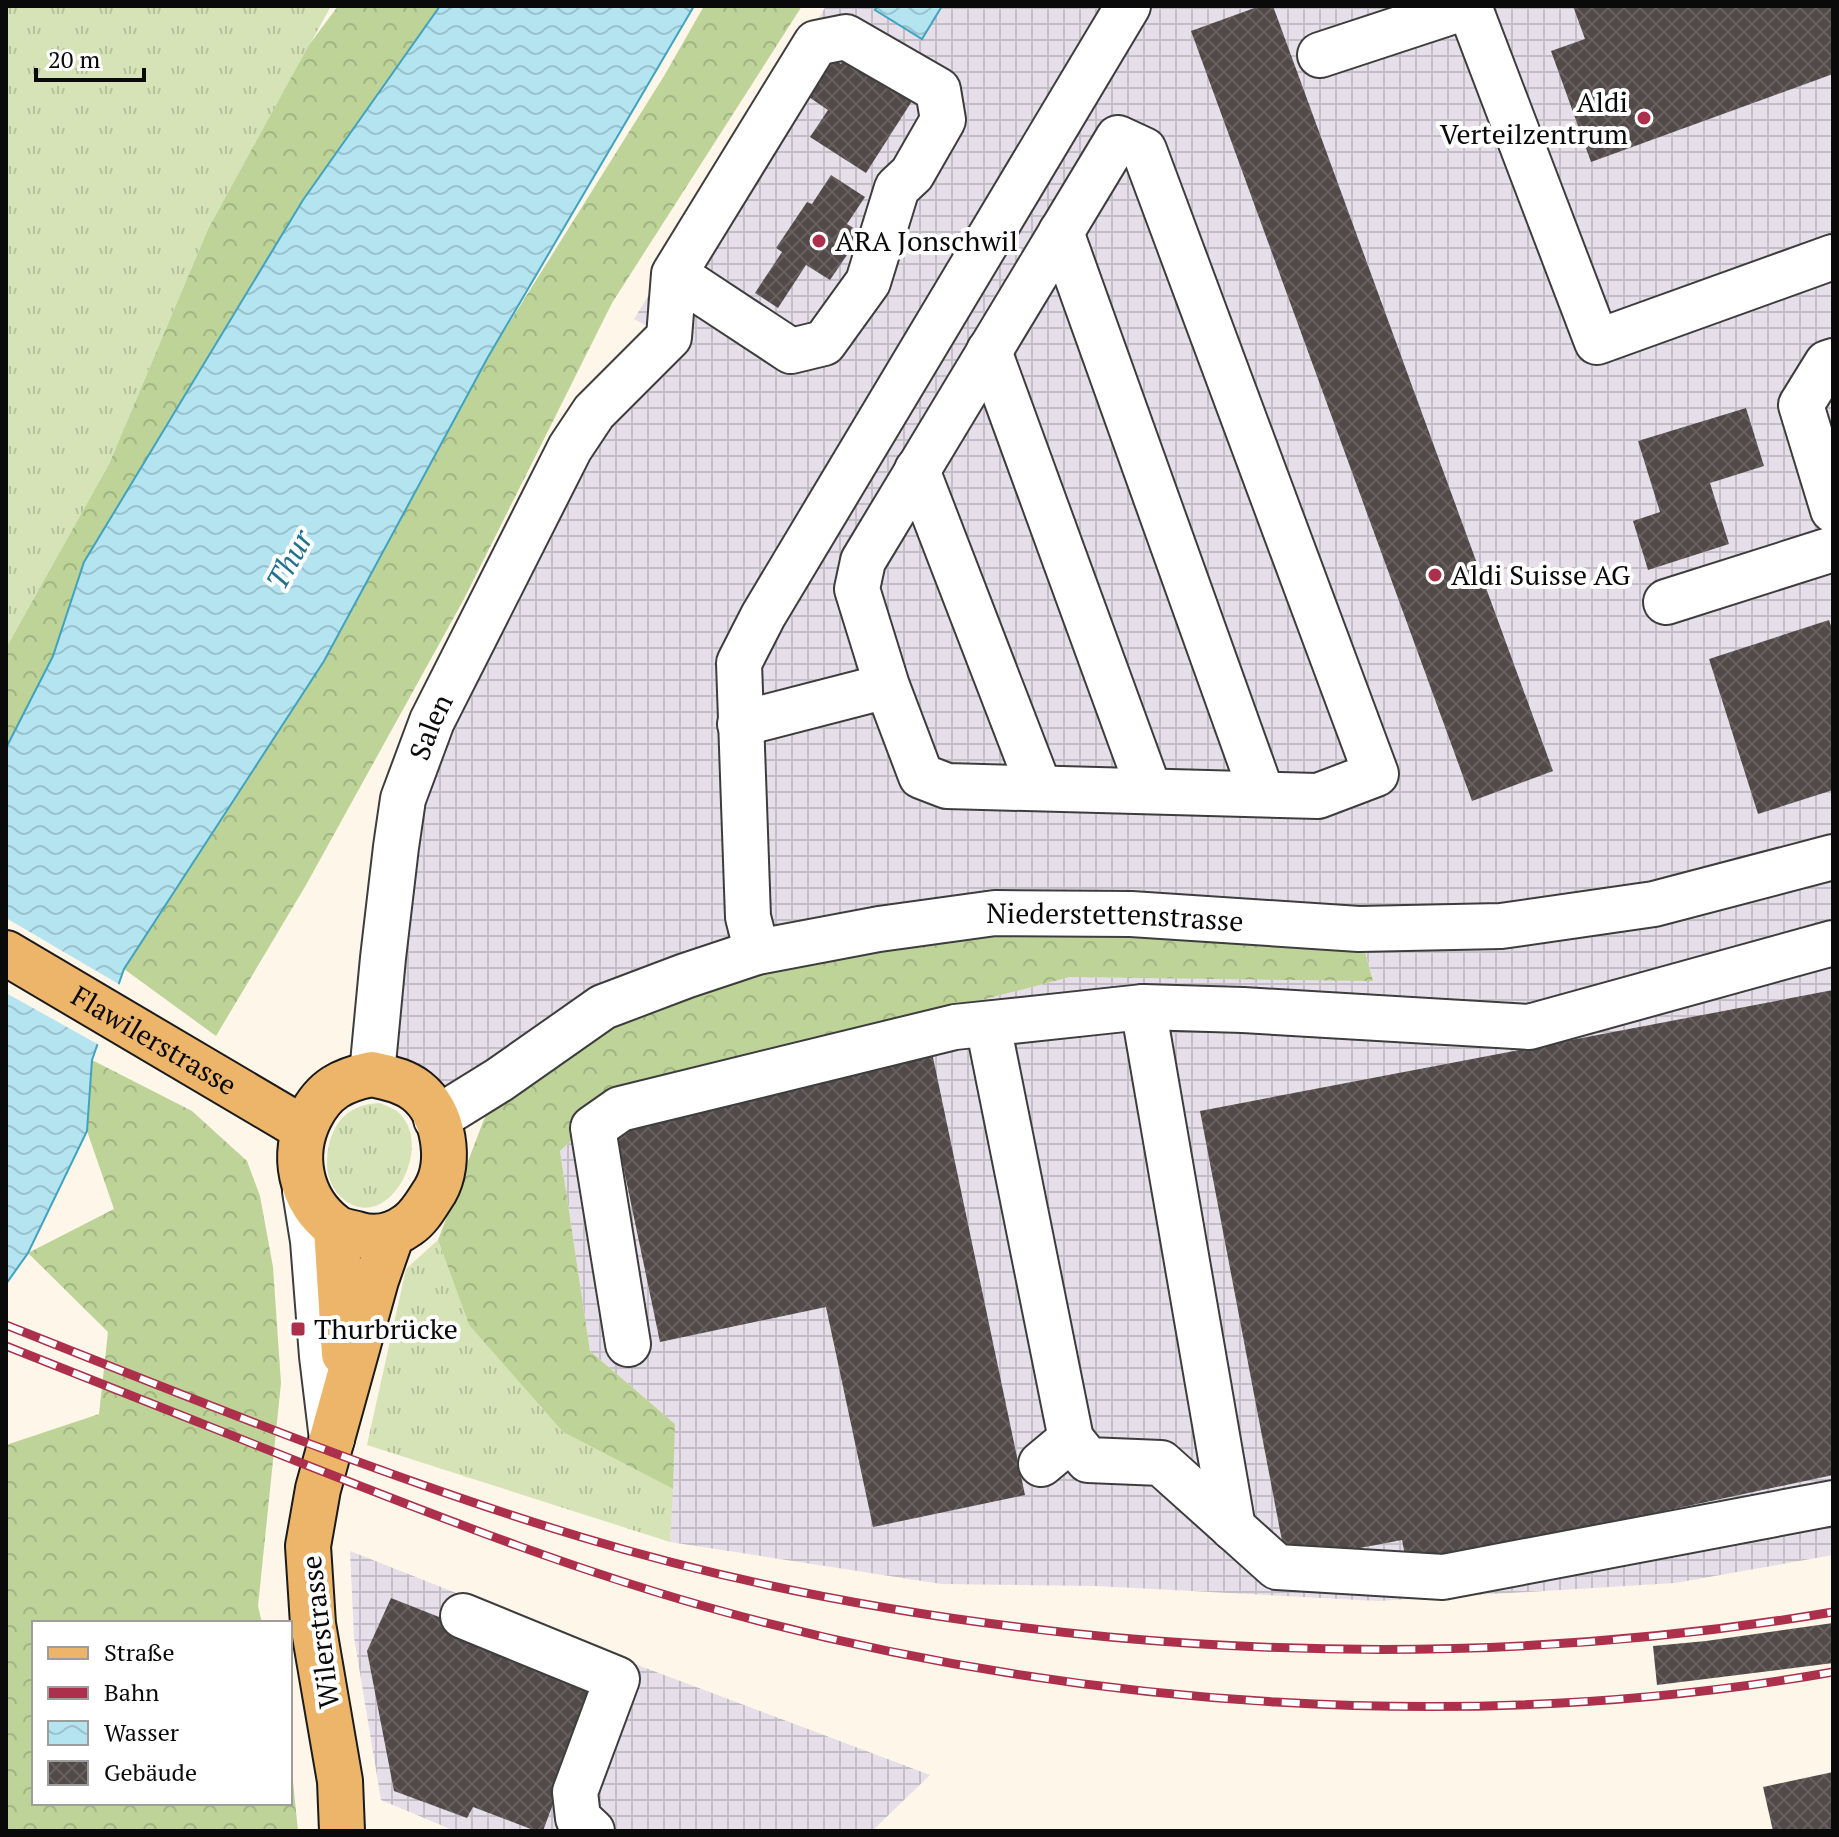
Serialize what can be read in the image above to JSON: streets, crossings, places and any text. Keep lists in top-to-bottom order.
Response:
{
  "streets": {
    "main road": ["Flawilerstrasse", "Wilerstrasse"],
    "street": ["Salen", "Niederstettenstrasse"]
  },
  "crossings": [
    ["Salen", "Niederstettenstrasse"],
    ["Salen", "Flawilerstrasse"],
    ["Salen", "Wilerstrasse"],
    ["Niederstettenstrasse", "Flawilerstrasse"],
    ["Niederstettenstrasse", "Wilerstrasse"],
    ["Flawilerstrasse", "Wilerstrasse"]
  ],
  "water": ["Thur"],
  "places": {
    "other": ["Aldi Verteilzentrum", "ARA Jonschwil", "Aldi Suisse AG"],
    "transit": ["Thurbrücke"]
  },
  "legend": [
    "Straße",
    "Bahn",
    "Wasser",
    "Gebäude"
  ],
  "scale_bar": "20 m"
}
